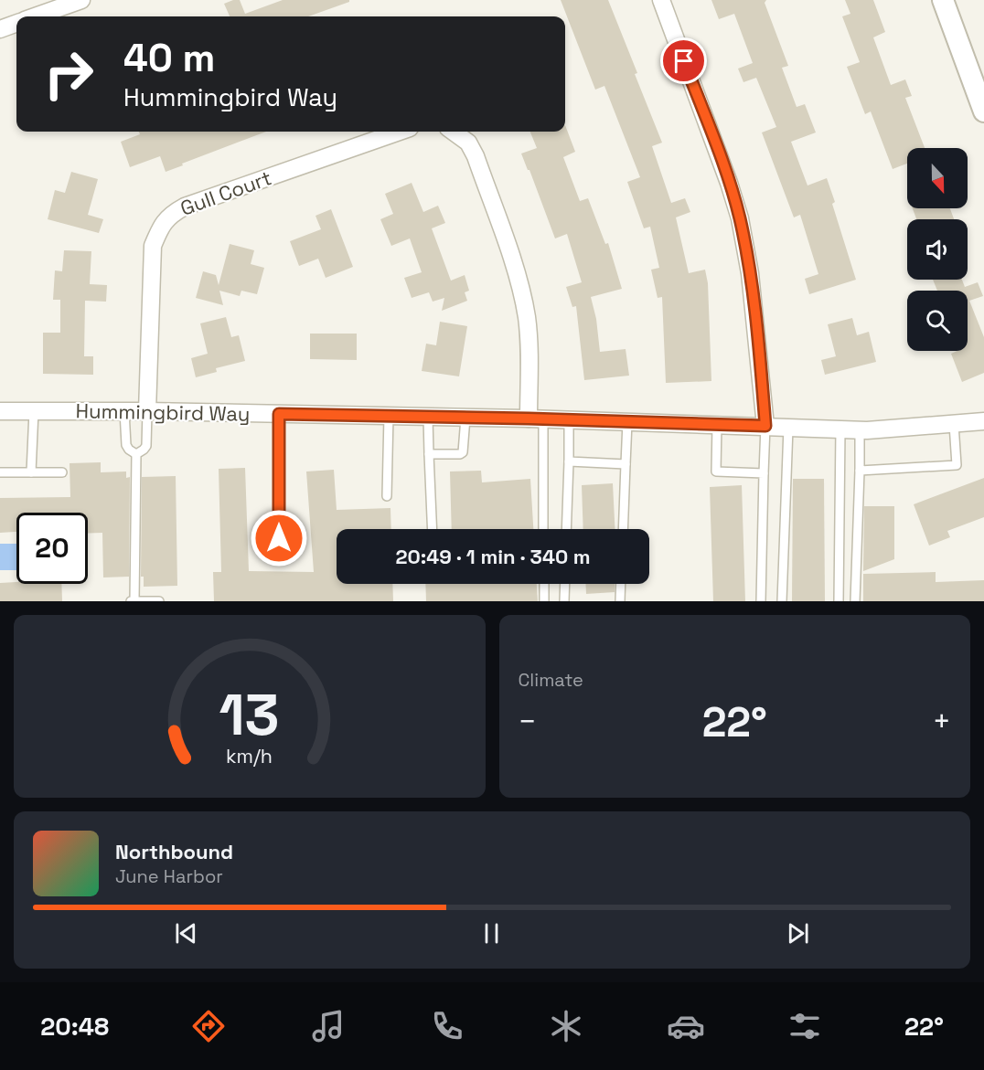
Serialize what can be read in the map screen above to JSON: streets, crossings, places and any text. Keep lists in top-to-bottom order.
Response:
{
  "streets": {
    "street": ["Gull Court", "Hummingbird Way"]
  },
  "crossings": [
    ["Gull Court", "Hummingbird Way"]
  ],
  "north": "bottom",
  "page": {
    "turn": ["40 m", "Hummingbird Way"],
    "limit": "20",
    "trip": "20:49 · 1 min · 340 m",
    "tile": "Climate",
    "heat": ["−", "22°", "+"],
    "song": ["Northbound", "June Harbor"],
    "tabs": ["20:48", "22°"],
    "gauge": ["13", "km/h"]
  }
}
